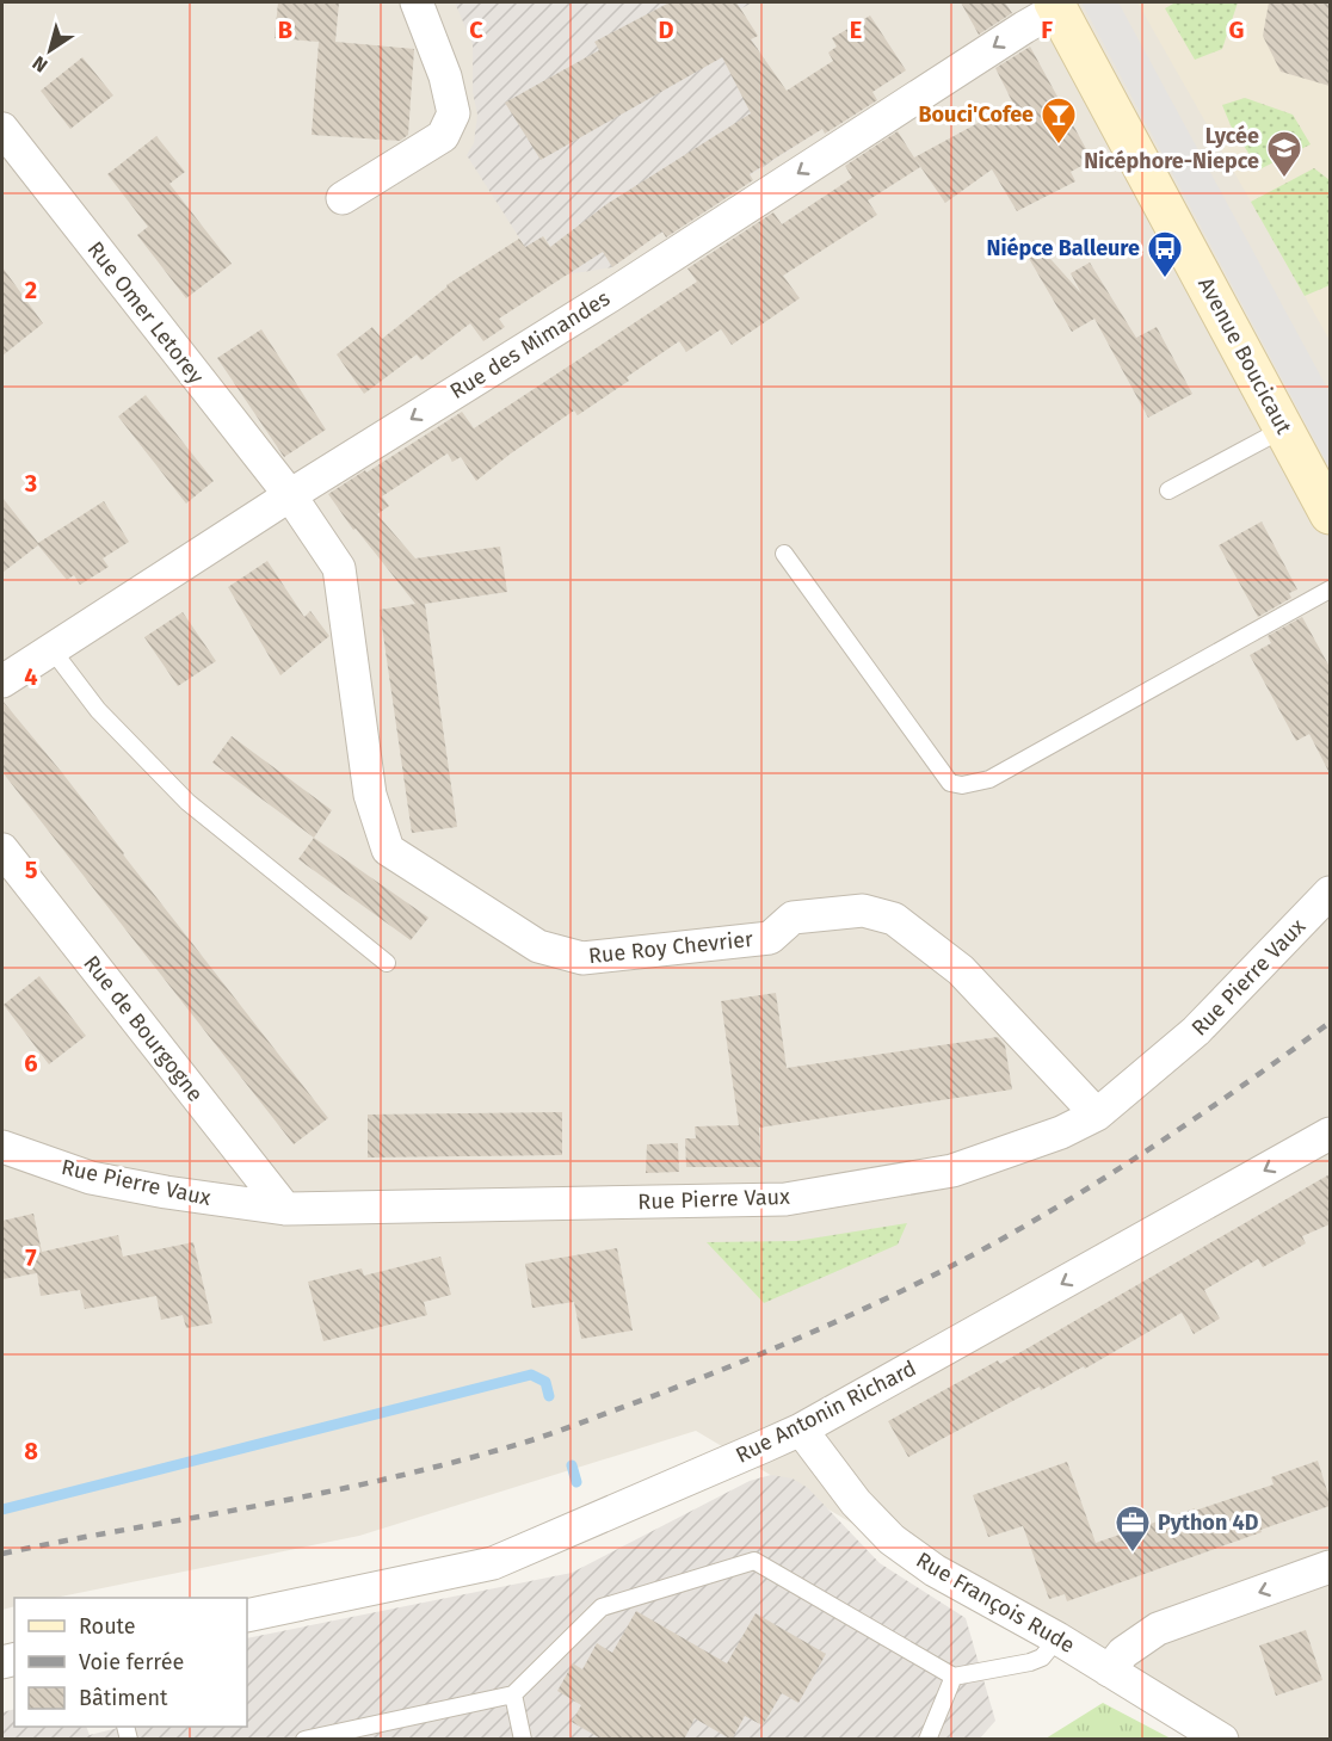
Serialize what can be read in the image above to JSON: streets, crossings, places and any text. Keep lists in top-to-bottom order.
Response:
{
  "streets": {
    "main road": ["Avenue Boucicaut"],
    "street": [
      "Rue Omer Letorey",
      "Rue des Mimandes",
      "Rue Roy Chevrier",
      "Rue Pierre Vaux",
      "Rue de Bourgogne",
      "Rue Antonin Richard",
      "Rue François Rude"
    ]
  },
  "crossings": [
    ["Rue Omer Letorey", "Rue des Mimandes"],
    ["Rue Omer Letorey", "Rue Roy Chevrier"],
    ["Rue des Mimandes", "Avenue Boucicaut"],
    ["Rue des Mimandes", "Rue Roy Chevrier"],
    ["Rue Roy Chevrier", "Rue Pierre Vaux"],
    ["Rue Pierre Vaux", "Rue de Bourgogne"],
    ["Rue Antonin Richard", "Rue François Rude"]
  ],
  "one_way": ["Rue des Mimandes", "Rue Antonin Richard"],
  "places": {
    "bar": ["Bouci'Cofee"],
    "school or university": ["Lycée Nicéphore-Niepce"],
    "bus stop": ["Niépce Balleure"],
    "office": ["Python 4D"]
  },
  "legend": ["Route", "Voie ferrée", "Bâtiment"],
  "north": "bottom left",
  "grid": {
    "columns": [
      "B",
      "C",
      "D",
      "E",
      "F",
      "G"
    ],
    "rows": [
      "2",
      "3",
      "4",
      "5",
      "6",
      "7",
      "8"
    ]
  }
}
